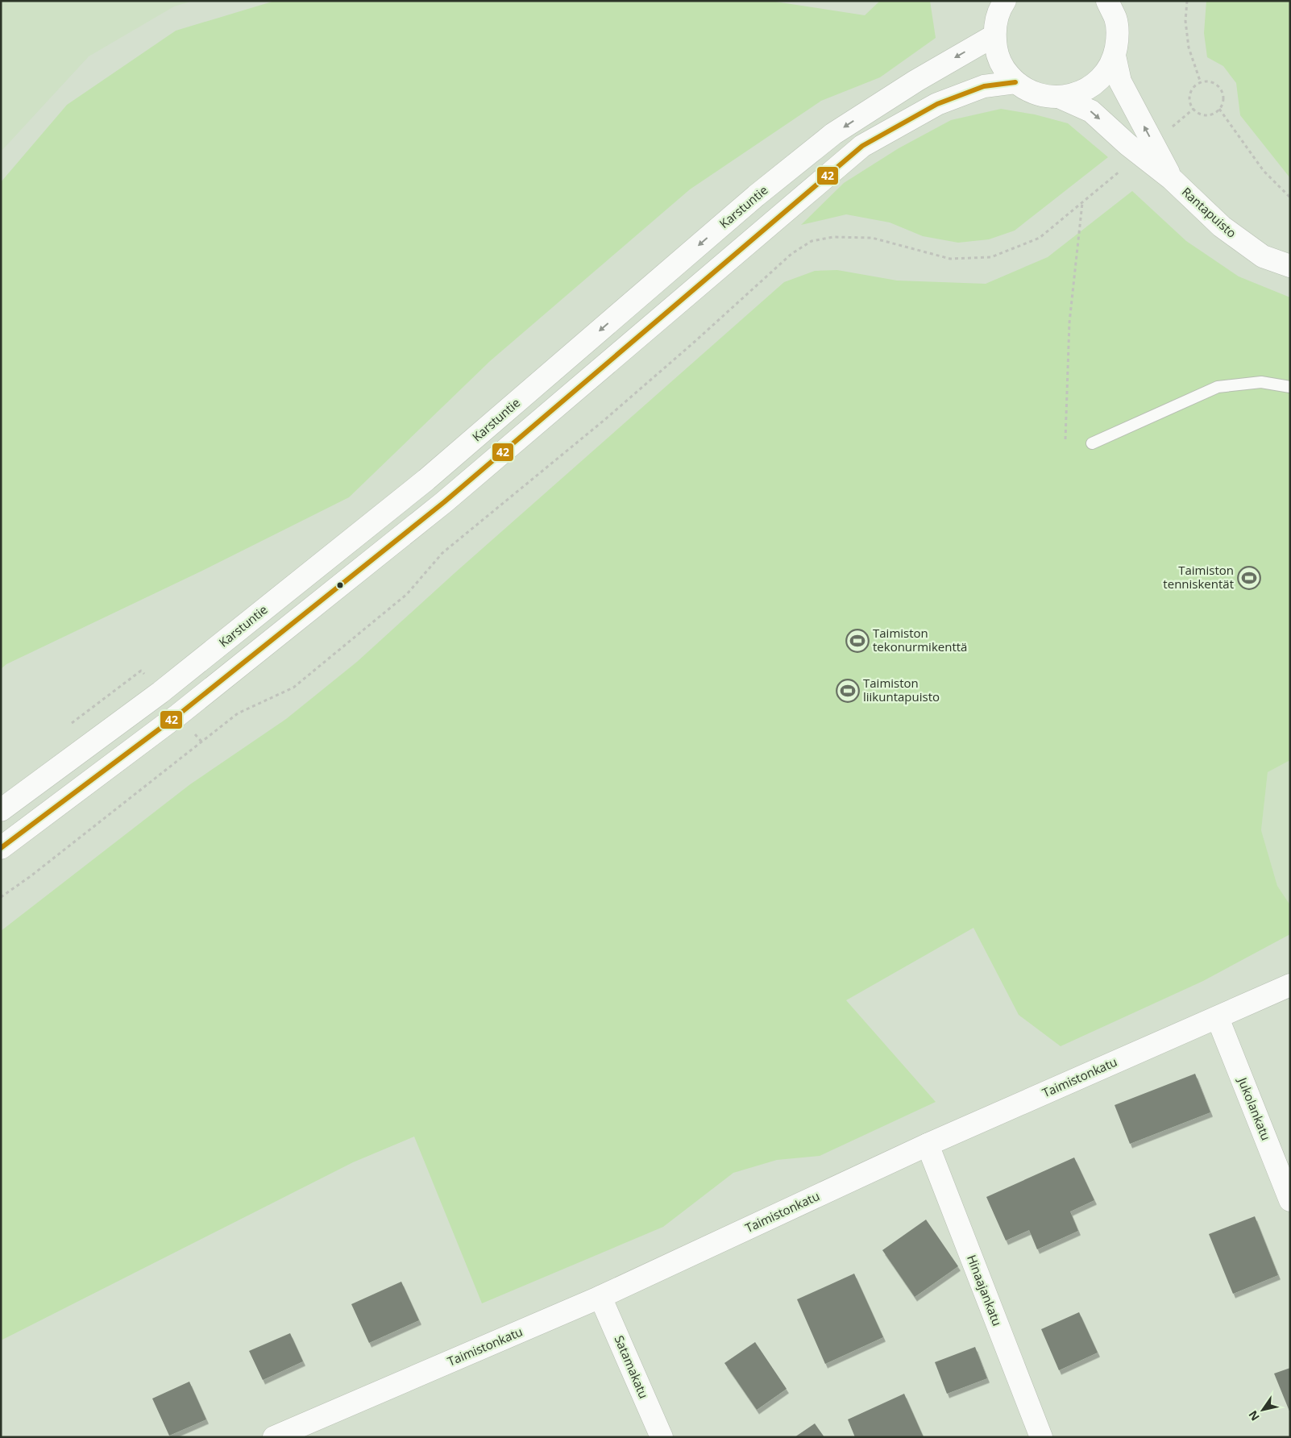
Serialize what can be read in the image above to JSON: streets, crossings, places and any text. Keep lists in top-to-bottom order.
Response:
{
  "streets": {
    "main road": [
      "Karstuntie",
      "Rantapuisto",
      "Taimistonkatu",
      "Jukolankatu",
      "Hinaajankatu",
      "Satamakatu"
    ]
  },
  "crossings": [
    ["Taimistonkatu", "Jukolankatu"],
    ["Taimistonkatu", "Hinaajankatu"],
    ["Taimistonkatu", "Satamakatu"]
  ],
  "places": {
    "sports": ["Taimiston tenniskentät", "Taimiston tekonurmikenttä", "Taimiston liikuntapuisto"]
  },
  "lines": ["transit line 42"],
  "north": "bottom left"
}
